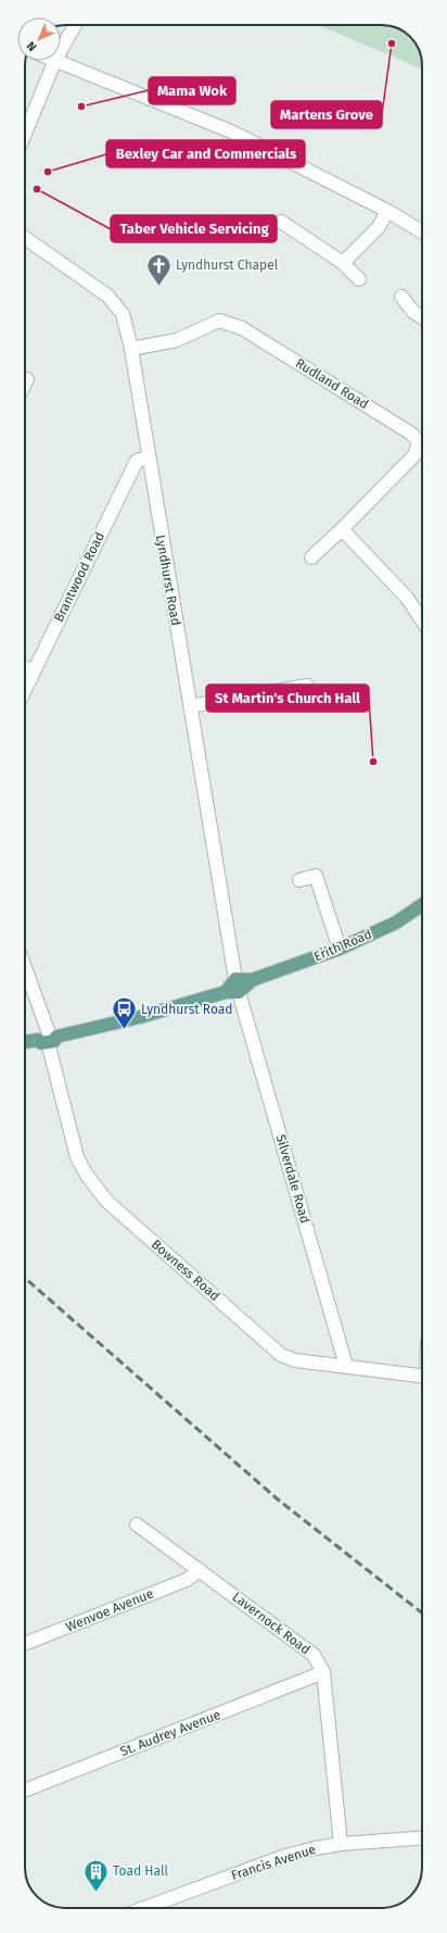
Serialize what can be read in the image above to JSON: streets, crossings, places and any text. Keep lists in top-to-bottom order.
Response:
{
  "streets": {
    "main road": ["Erith Road"],
    "street": [
      "Rudland Road",
      "Brantwood Road",
      "Lyndhurst Road",
      "Silverdale Road",
      "Bowness Road",
      "Wenvoe Avenue",
      "Lavernock Road",
      "St. Audrey Avenue",
      "Francis Avenue"
    ]
  },
  "crossings": [
    ["Rudland Road", "Lyndhurst Road"],
    ["Brantwood Road", "Lyndhurst Road"],
    ["Lyndhurst Road", "Erith Road"],
    ["Erith Road", "Silverdale Road"],
    ["Erith Road", "Bowness Road"],
    ["Silverdale Road", "Bowness Road"],
    ["Wenvoe Avenue", "Lavernock Road"],
    ["Lavernock Road", "St. Audrey Avenue"],
    ["Lavernock Road", "Francis Avenue"]
  ],
  "places": {
    "other": [
      "Martens Grove",
      "Mama Wok",
      "Bexley Car and Commercials",
      "Taber Vehicle Servicing",
      "St Martin's Church Hall"
    ],
    "church": ["Lyndhurst Chapel"],
    "bus stop": ["Lyndhurst Road"],
    "building": ["Toad Hall"]
  },
  "north": "bottom left"
}
